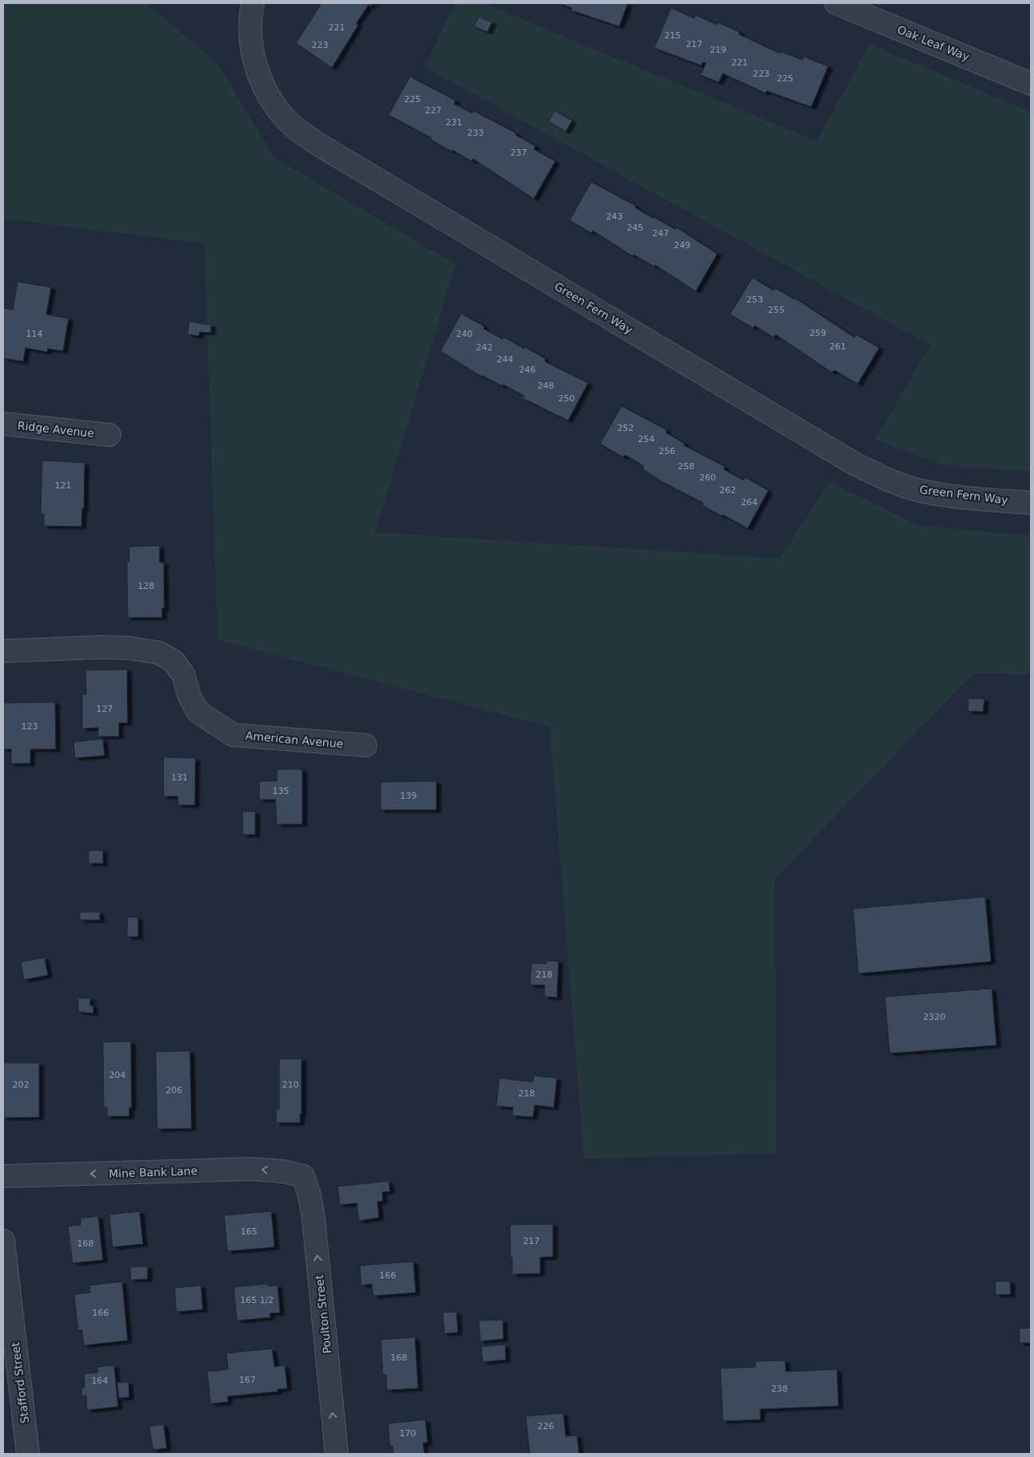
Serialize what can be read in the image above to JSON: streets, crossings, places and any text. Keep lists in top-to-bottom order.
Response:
{
  "streets": {
    "street": [
      "Oak Leaf Way",
      "Green Fern Way",
      "Ridge Avenue",
      "American Avenue",
      "Mine Bank Lane",
      "Poulton Street",
      "Stafford Street"
    ]
  },
  "crossings": [
    ["Mine Bank Lane", "Poulton Street"]
  ],
  "one_way": ["Mine Bank Lane", "Poulton Street"],
  "house_numbers": [
    "221",
    "215",
    "217",
    "223",
    "219",
    "221",
    "223",
    "225",
    "225",
    "227",
    "231",
    "233",
    "237",
    "243",
    "245",
    "247",
    "249",
    "253",
    "255",
    "259",
    "114",
    "240",
    "261",
    "242",
    "244",
    "246",
    "248",
    "250",
    "252",
    "254",
    "256",
    "258",
    "260",
    "121",
    "262",
    "264",
    "128",
    "127",
    "123",
    "131",
    "135",
    "139",
    "218",
    "2320",
    "204",
    "202",
    "210",
    "206",
    "218",
    "165",
    "217",
    "168",
    "166",
    "165 1/2",
    "166",
    "168",
    "167",
    "164",
    "238",
    "226",
    "170"
  ]
}
